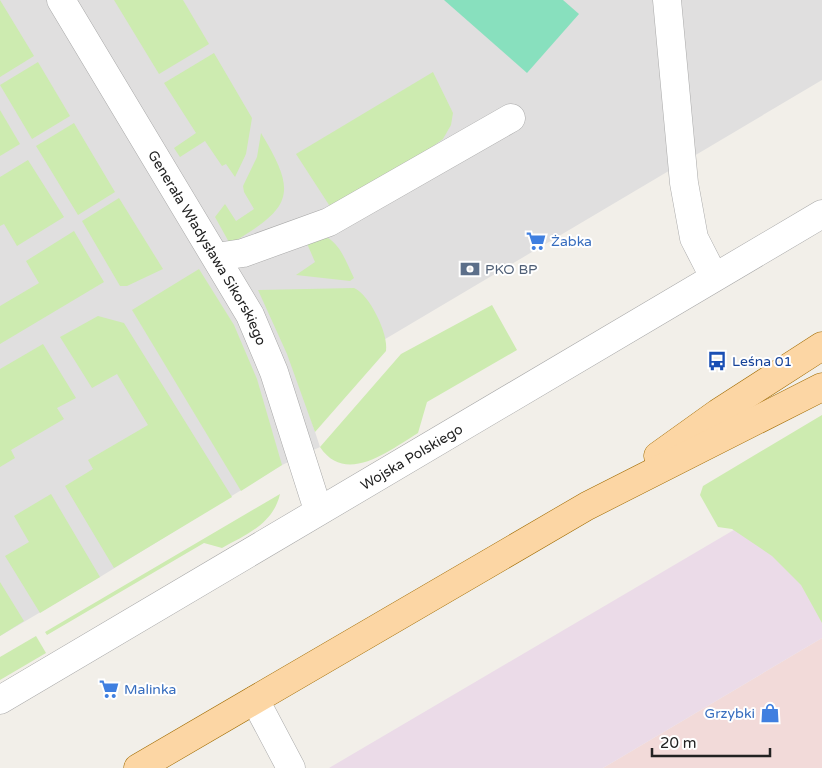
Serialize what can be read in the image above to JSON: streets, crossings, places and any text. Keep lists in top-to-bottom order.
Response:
{
  "streets": {
    "street": ["Generała Władysława Sikorskiego", "Wojska Polskiego"]
  },
  "crossings": [
    ["Generała Władysława Sikorskiego", "Wojska Polskiego"]
  ],
  "places": {
    "supermarket": ["Żabka", "Malinka"],
    "bank": ["PKO BP"],
    "bus stop": ["Leśna 01"],
    "shop": ["Grzybki"]
  },
  "scale_bar": "20 m"
}
